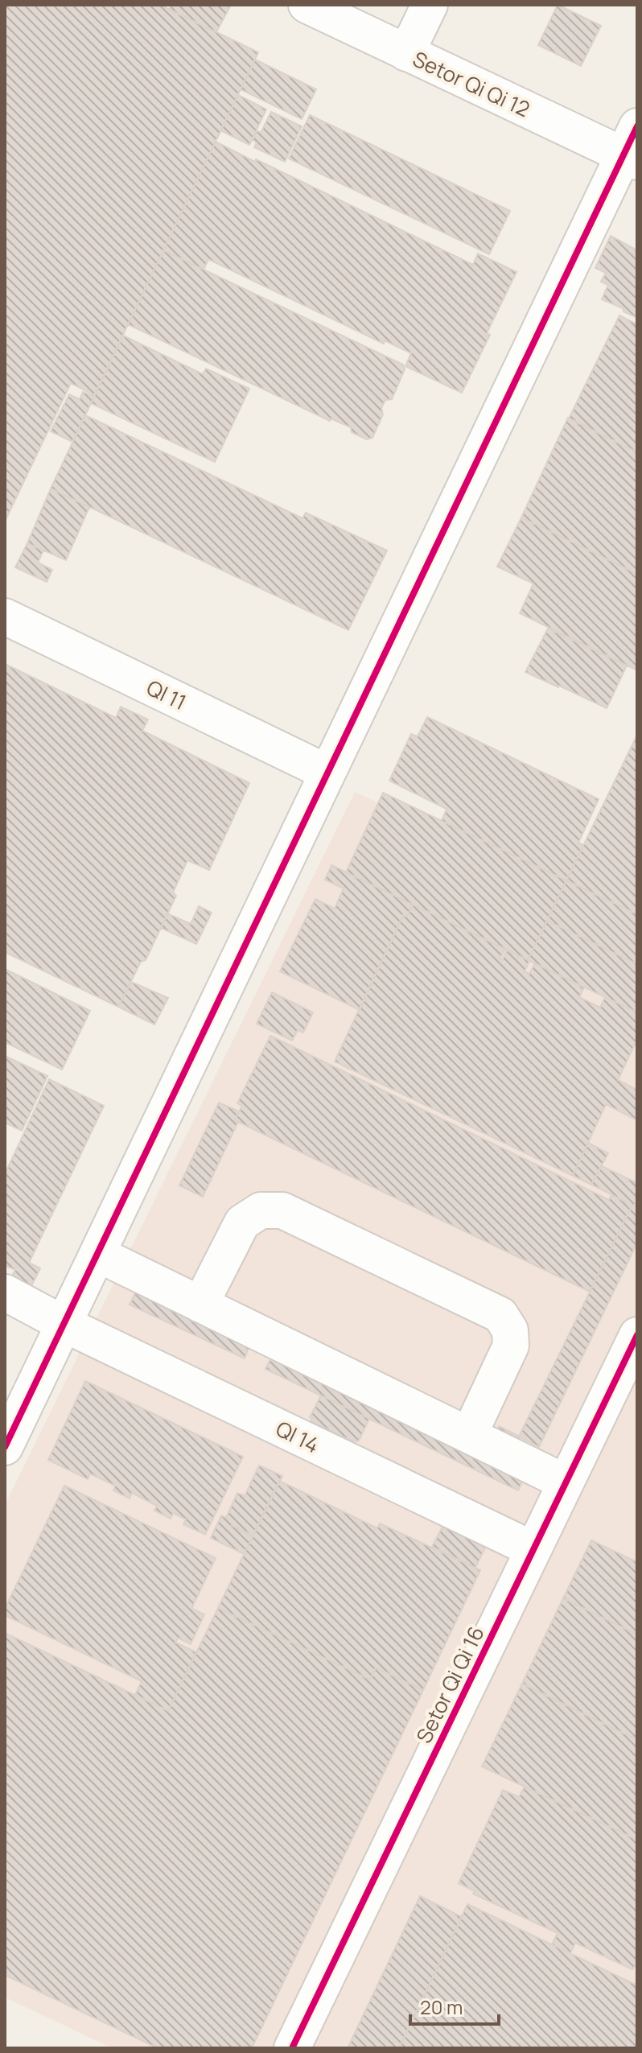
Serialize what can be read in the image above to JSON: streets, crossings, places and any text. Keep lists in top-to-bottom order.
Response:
{
  "streets": {
    "street": [
      "Setor Qi Qi 12",
      "QI 11",
      "QI 14",
      "Setor Qi Qi 16"
    ]
  },
  "crossings": [
    ["QI 14", "Setor Qi Qi 16"]
  ],
  "scale_bar": "20 m"
}
